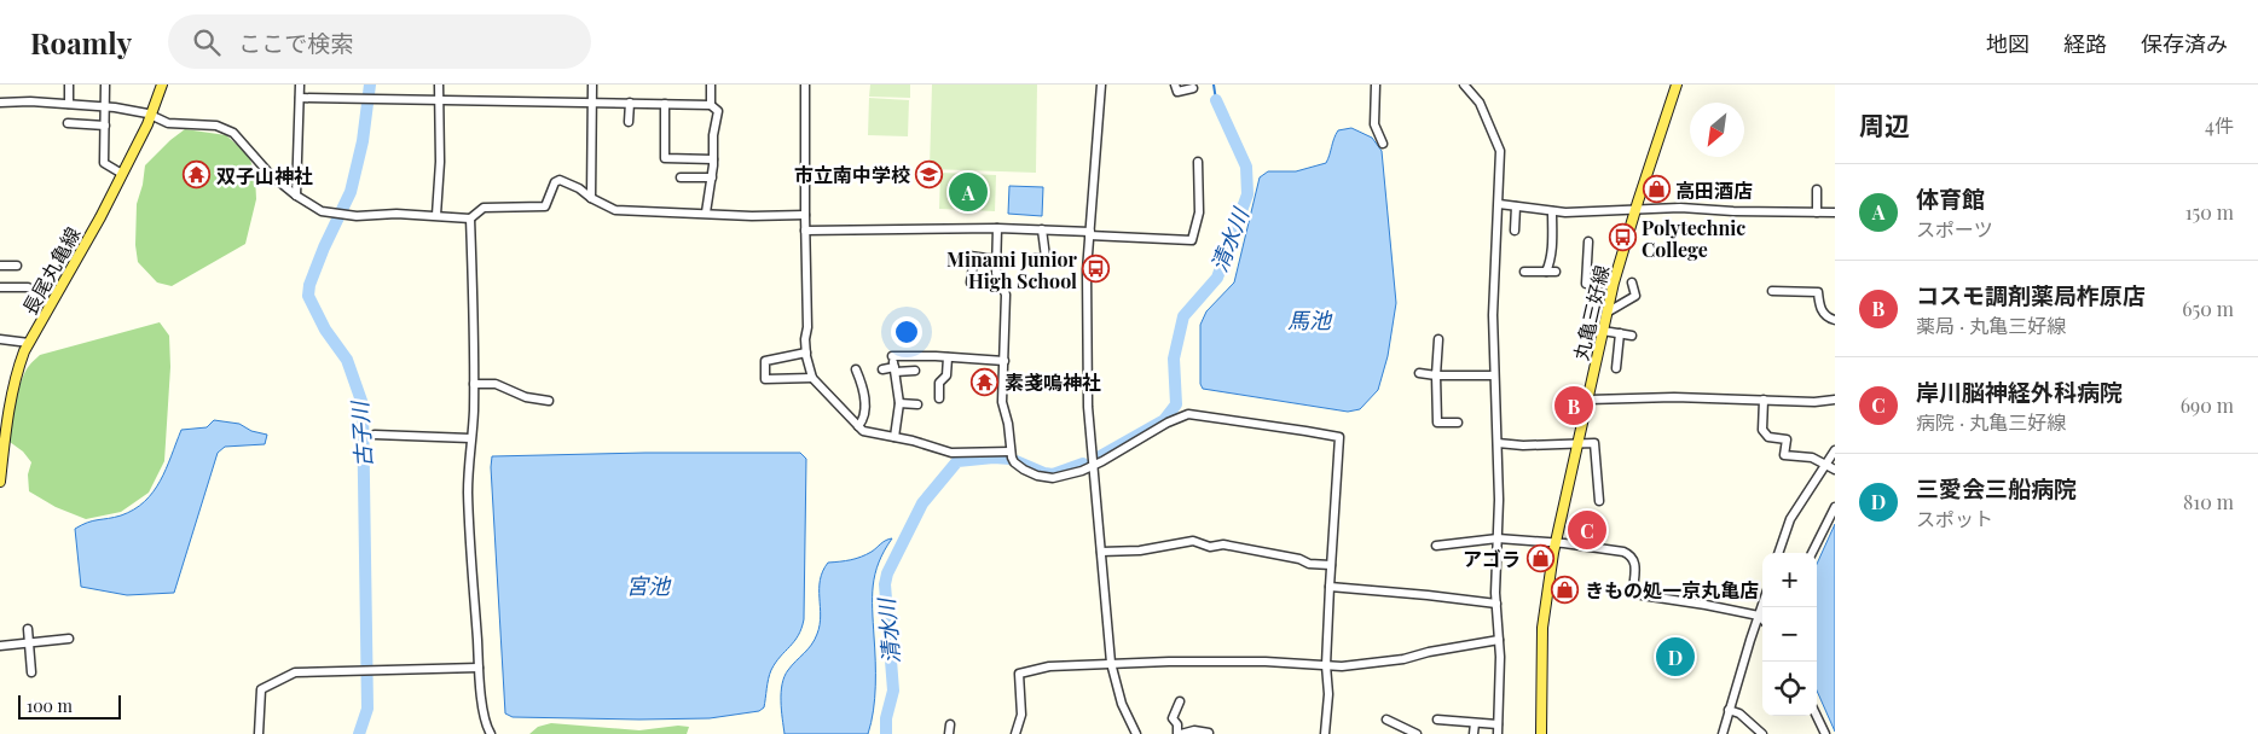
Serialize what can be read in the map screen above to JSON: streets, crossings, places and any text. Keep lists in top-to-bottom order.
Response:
{
  "streets": {
    "main road": ["長尾丸亀線", "丸亀三好線"]
  },
  "water": [
    "清水川",
    "馬池",
    "古子川",
    "宮池"
  ],
  "places": {
    "school or university": ["市立南中学校"],
    "temple": ["双子山神社", "素戔嗚神社"],
    "shop": ["高田酒店", "アゴラ", "きもの処一京丸亀店"],
    "bus stop": ["Polytechnic College", "Minami Junior High School"]
  },
  "scale_bar": "100 m",
  "north": "bottom left",
  "page": {
    "header": "Roamly",
    "search": "ここで検索",
    "nav": ["地図", "経路", "保存済み"],
    "heading": ["周辺", "4件"],
    "list": [
      {
        "mark": "A",
        "name": "体育館",
        "note": "スポーツ",
        "value": "150 m"
      },
      {
        "mark": "B",
        "name": "コスモ調剤薬局柞原店",
        "note": "薬局 · 丸亀三好線",
        "value": "650 m"
      },
      {
        "mark": "C",
        "name": "岸川脳神経外科病院",
        "note": "病院 · 丸亀三好線",
        "value": "690 m"
      },
      {
        "mark": "D",
        "name": "三愛会三船病院",
        "note": "スポット",
        "value": "810 m"
      }
    ],
    "pins": [
      "A",
      "B",
      "C",
      "D"
    ],
    "map_buttons": ["+", "−"],
    "scale": "100 m"
  }
}
